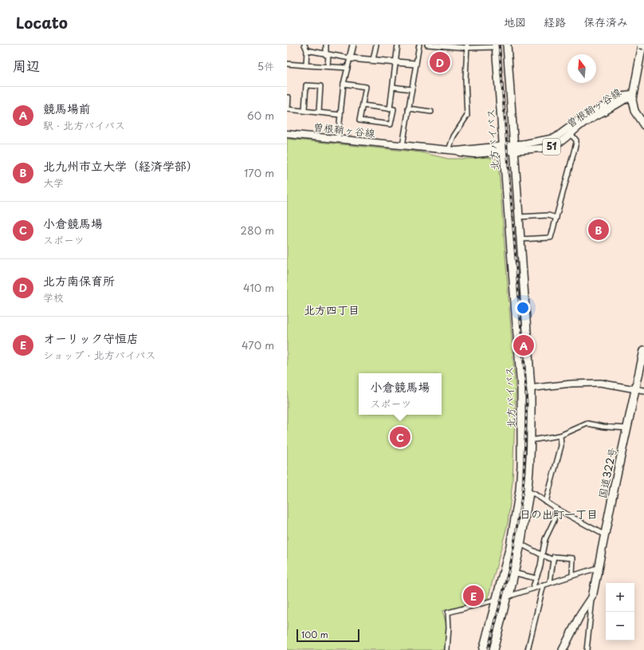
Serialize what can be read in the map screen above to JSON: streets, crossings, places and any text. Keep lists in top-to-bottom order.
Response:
{
  "streets": {
    "highway": ["北方バイパス", "国道322号"],
    "main road": ["曽根鞘ヶ谷線", "51"]
  },
  "crossings": [
    ["曽根鞘ヶ谷線", "北方バイパス"]
  ],
  "districts": ["北方四丁目", "日の出町一丁目"],
  "scale_bar": "100 m",
  "north": "top",
  "page": {
    "header": "Locato",
    "nav": ["地図", "経路", "保存済み"],
    "heading": ["周辺", "5件"],
    "pins": [
      "D",
      "B",
      "A",
      "C",
      "E"
    ],
    "list": [
      {
        "mark": "A",
        "name": "競馬場前",
        "note": "駅 · 北方バイパス",
        "value": "60 m"
      },
      {
        "mark": "B",
        "name": "北九州市立大学（経済学部）",
        "note": "大学",
        "value": "170 m"
      },
      {
        "mark": "C",
        "name": "小倉競馬場",
        "note": "スポーツ",
        "value": "280 m"
      },
      {
        "mark": "D",
        "name": "北方南保育所",
        "note": "学校",
        "value": "410 m"
      },
      {
        "mark": "E",
        "name": "オーリック守恒店",
        "note": "ショップ · 北方バイパス",
        "value": "470 m"
      }
    ],
    "popup": ["小倉競馬場", "スポーツ"],
    "map_buttons": ["+", "−"],
    "scale": "100 m"
  }
}
